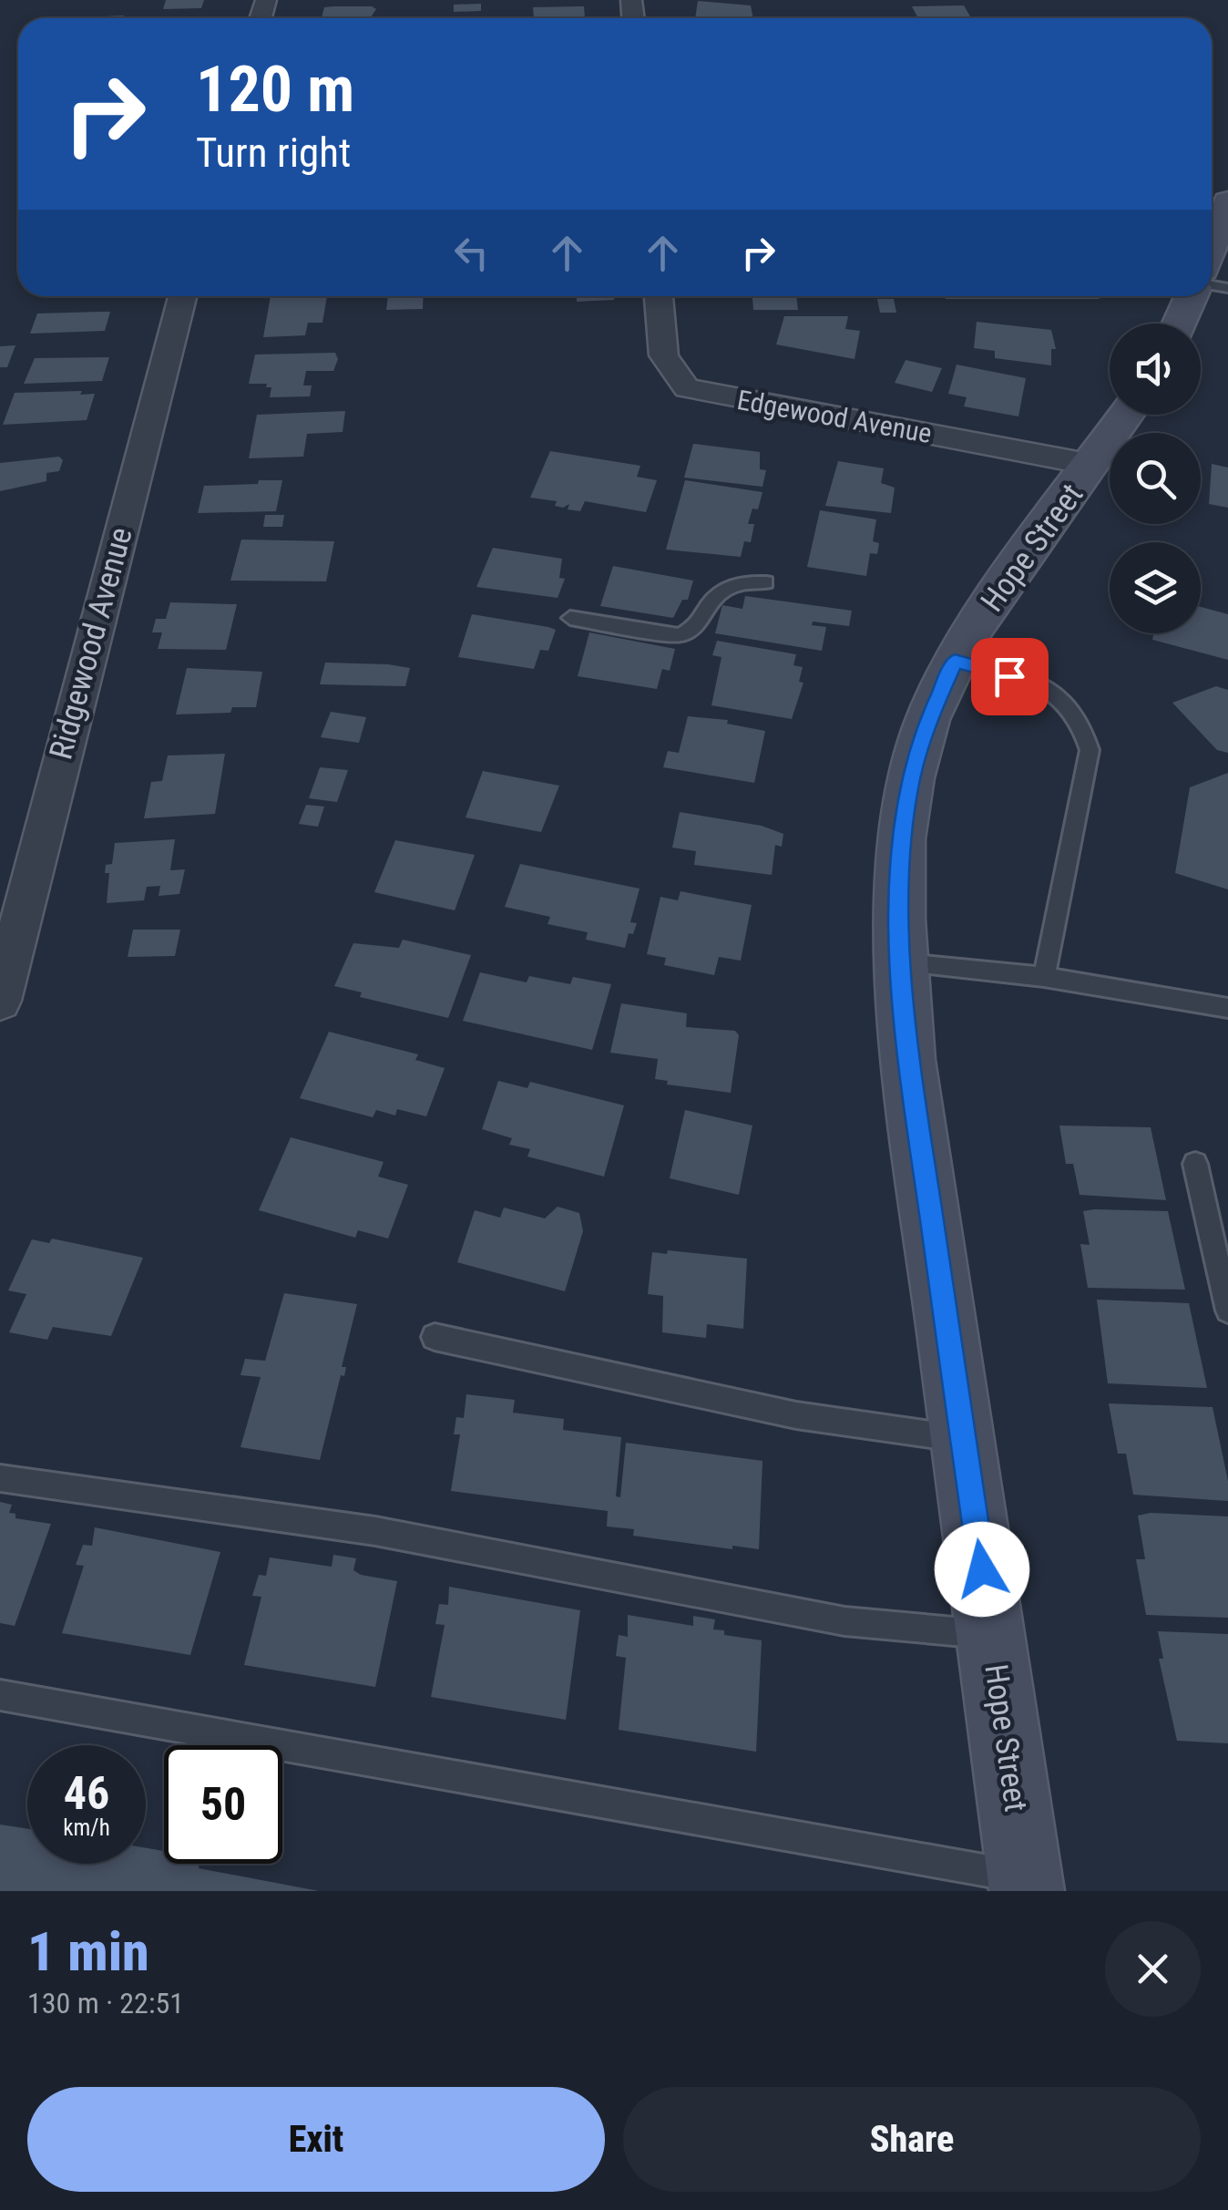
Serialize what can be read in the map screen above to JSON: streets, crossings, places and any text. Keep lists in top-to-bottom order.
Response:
{
  "streets": {
    "main road": ["Hope Street"],
    "street": ["Edgewood Avenue", "Ridgewood Avenue"]
  },
  "crossings": [
    ["Edgewood Avenue", "Hope Street"]
  ],
  "page": {
    "turn": ["120 m", "Turn right"],
    "speed": "46 km/h",
    "limit": "50",
    "heading": ["1 min", "130 m · 22:51"],
    "buttons": ["Exit", "Share"]
  }
}
